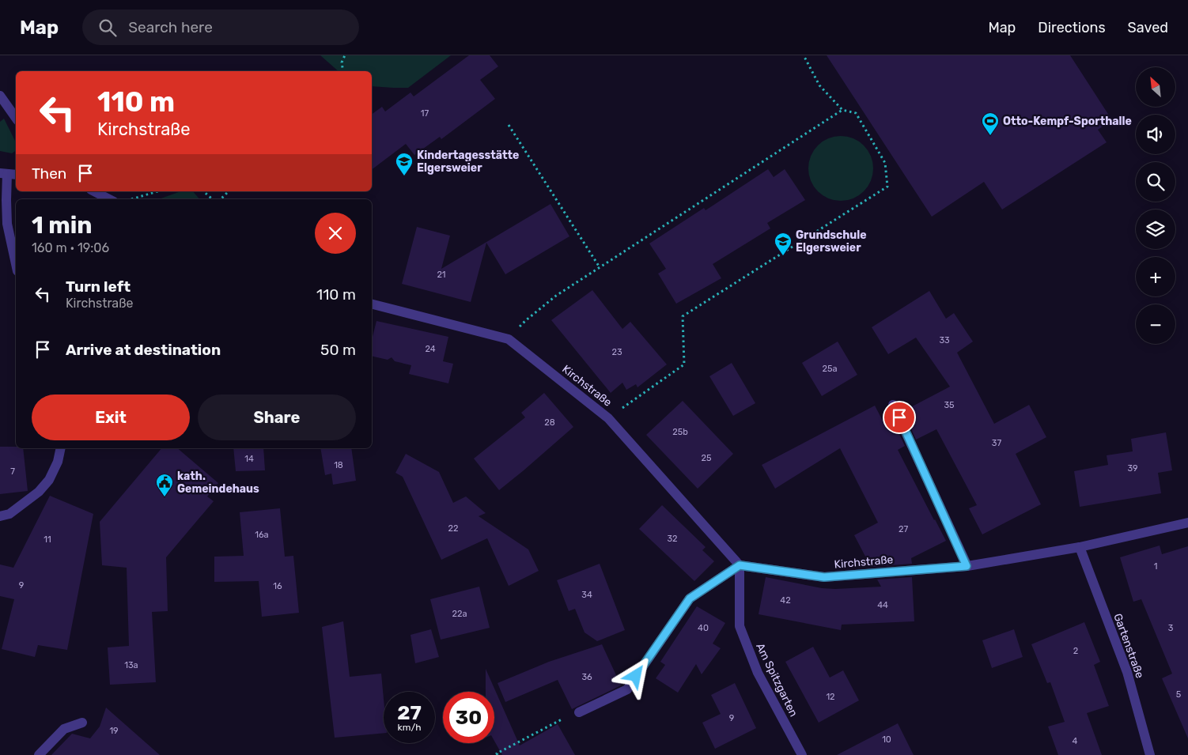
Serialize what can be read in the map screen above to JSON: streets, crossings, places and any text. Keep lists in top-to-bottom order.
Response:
{
  "streets": {
    "street": ["Kirchstraße", "Gartenstraße", "Am Spitzgarten"]
  },
  "crossings": [
    ["Kirchstraße", "Gartenstraße"],
    ["Kirchstraße", "Am Spitzgarten"]
  ],
  "places": {
    "sports": ["Otto-Kempf-Sporthalle"],
    "school or university": ["Kindertagesstätte Elgersweier", "Grundschule Elgersweier"],
    "public building": ["kath. Gemeindehaus"]
  },
  "house_numbers": [
    "17",
    "21",
    "33",
    "24",
    "23",
    "25a",
    "35",
    "28",
    "25b",
    "37",
    "25",
    "14",
    "18",
    "39",
    "7",
    "22",
    "27",
    "16a",
    "32",
    "11",
    "1",
    "9",
    "16",
    "34",
    "42",
    "44",
    "22a",
    "40",
    "3",
    "2",
    "13a",
    "36",
    "5",
    "12",
    "9",
    "19",
    "10",
    "4"
  ],
  "north": "top left",
  "page": {
    "header": "Map",
    "search": "Search here",
    "nav": ["Map", "Directions", "Saved"],
    "map_buttons": ["+", "−"],
    "turn": ["110 m", "Kirchstraße"],
    "then": "Then",
    "heading": ["1 min", "160 m · 19:06"],
    "list": [
      {
        "name": "Turn left",
        "note": "Kirchstraße",
        "value": "110 m"
      },
      {
        "name": "Arrive at destination",
        "value": "50 m"
      }
    ],
    "buttons": ["Exit", "Share"],
    "speed": "27 km/h",
    "limit": "30"
  }
}
